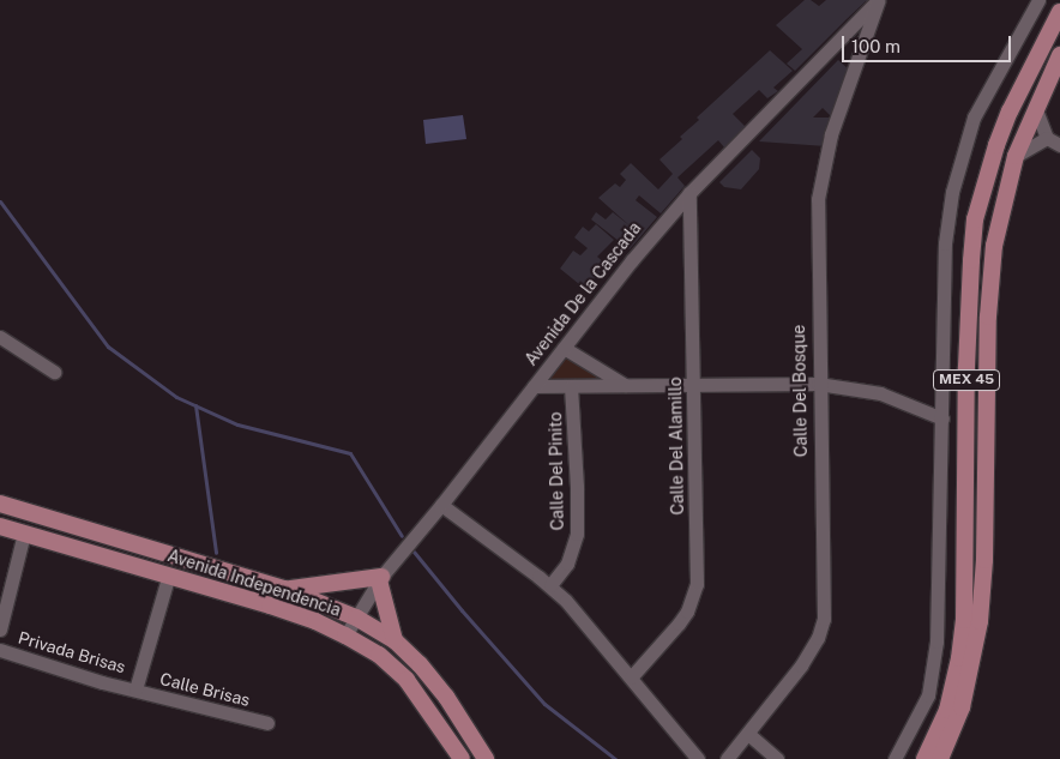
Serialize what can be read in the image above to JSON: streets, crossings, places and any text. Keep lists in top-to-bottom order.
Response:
{
  "streets": {
    "main road": ["MEX 45", "Avenida Independencia"],
    "street": [
      "Avenida De la Cascada",
      "Calle Del Bosque",
      "Calle Del Alamillo",
      "Calle Del Pinito",
      "Privada Brisas",
      "Calle Brisas"
    ]
  },
  "crossings": [
    ["Avenida De la Cascada", "Calle Del Bosque"],
    ["Avenida De la Cascada", "Calle Del Alamillo"],
    ["Avenida De la Cascada", "Avenida Independencia"],
    ["Privada Brisas", "Calle Brisas"]
  ],
  "scale_bar": "100 m"
}
